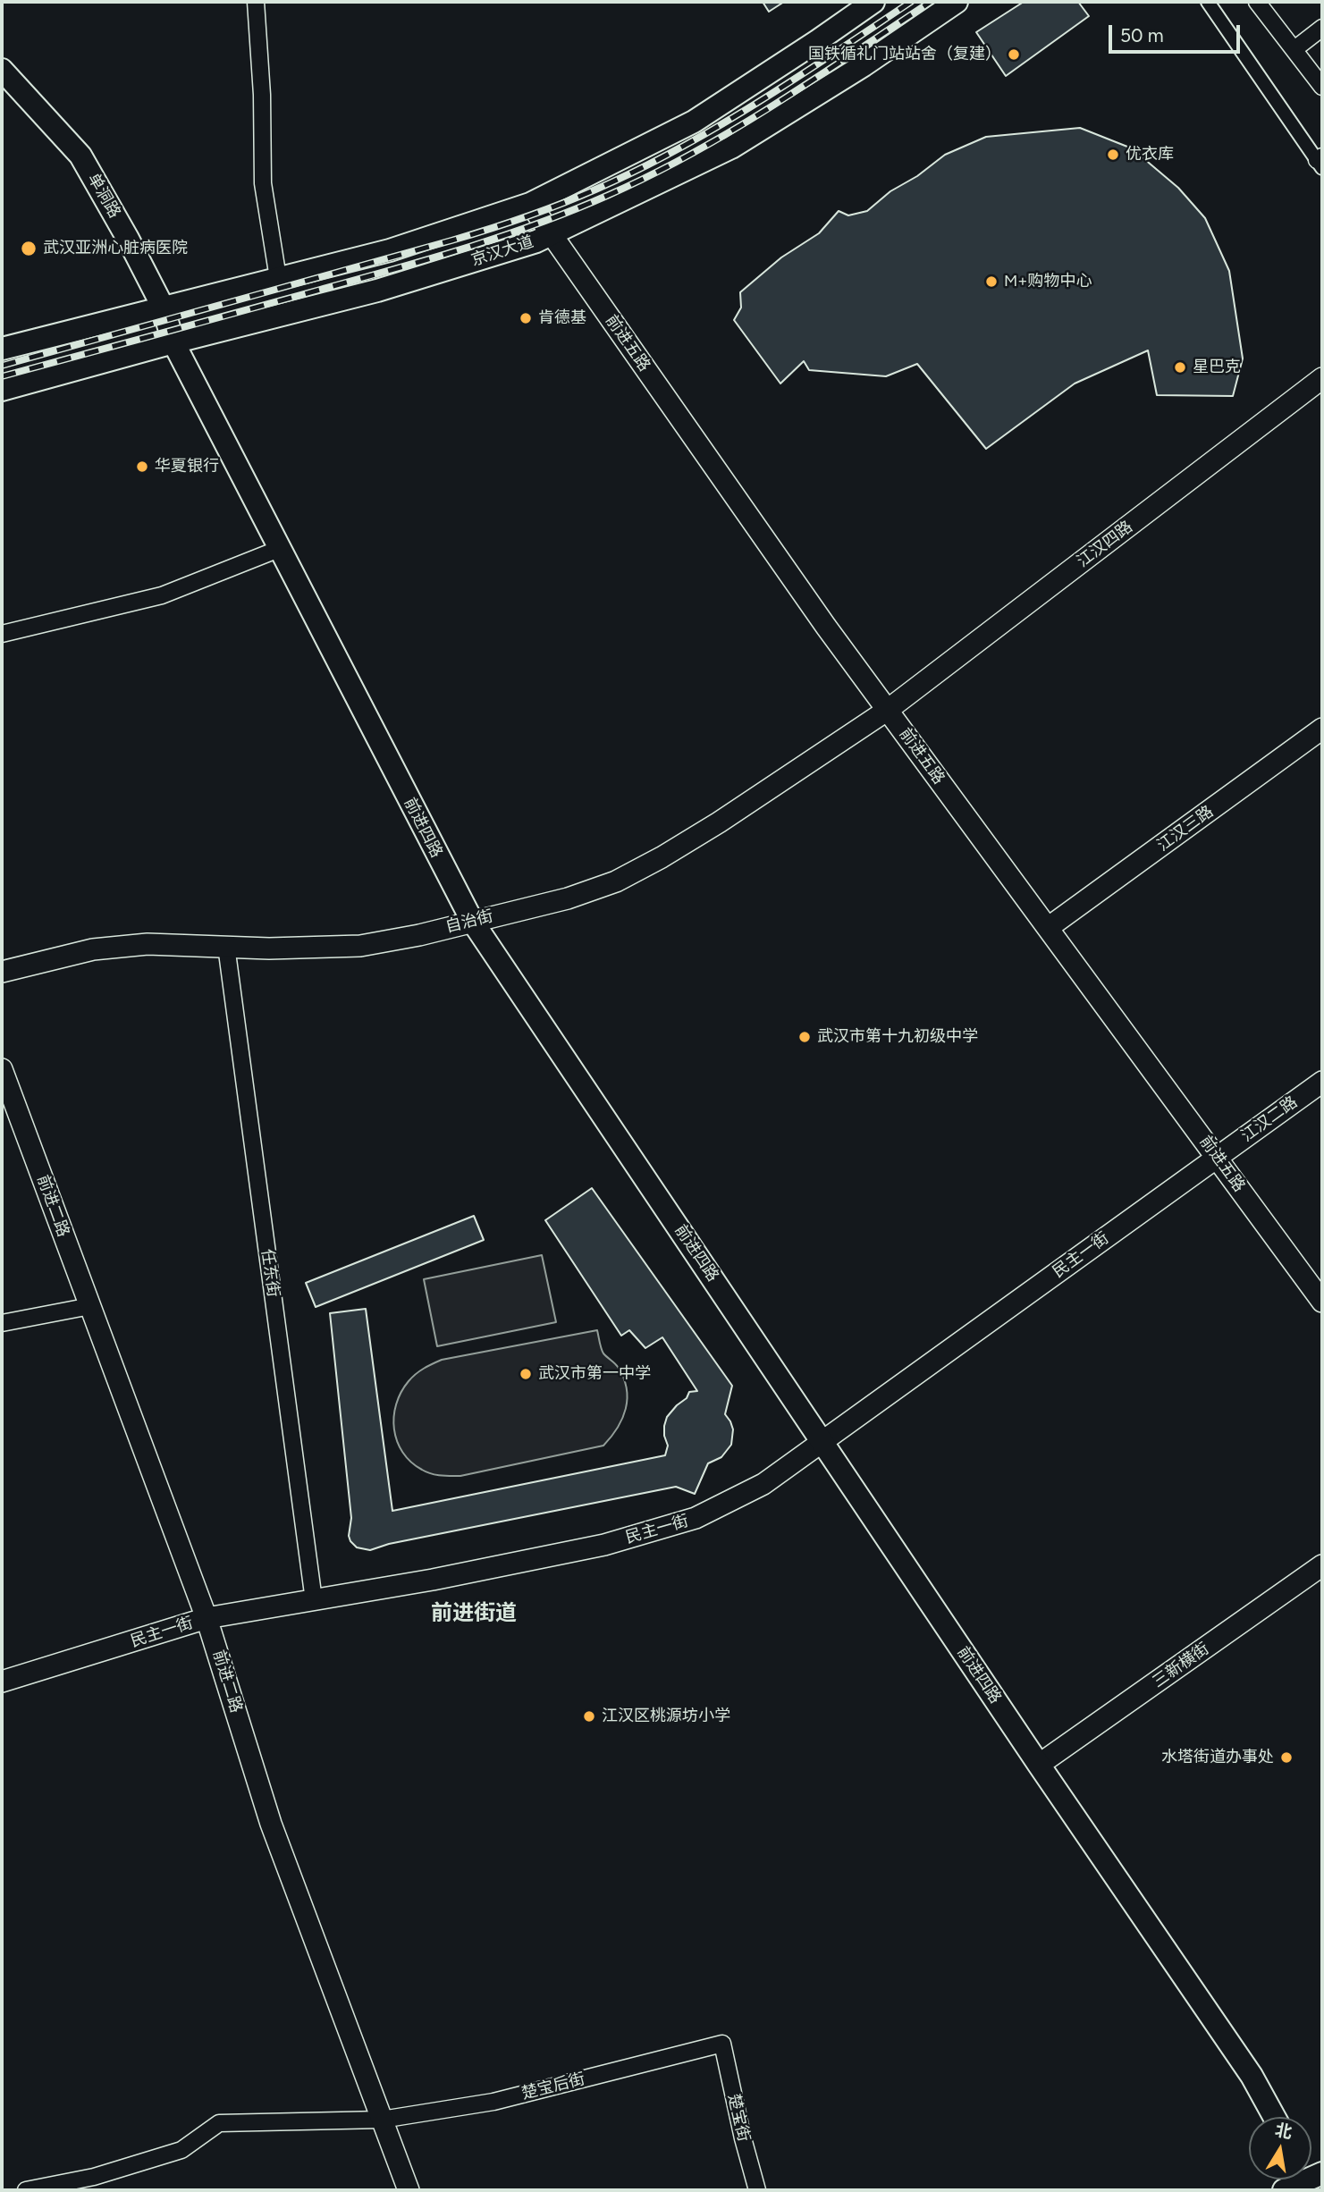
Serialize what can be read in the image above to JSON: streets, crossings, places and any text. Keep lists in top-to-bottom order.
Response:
{
  "streets": {
    "main road": ["单洞路", "京汉大道", "前进四路"],
    "street": [
      "前进五路",
      "江汉四路",
      "江汉三路",
      "自治街",
      "江汉二路",
      "前进二路",
      "民主一街",
      "任东街",
      "三新横街",
      "楚宝后街",
      "楚宝街"
    ]
  },
  "crossings": [
    ["单洞路", "京汉大道"],
    ["单洞路", "前进四路"],
    ["京汉大道", "前进五路"],
    ["京汉大道", "前进四路"],
    ["前进五路", "江汉四路"],
    ["前进五路", "江汉三路"],
    ["前进五路", "自治街"],
    ["前进五路", "江汉二路"],
    ["前进五路", "民主一街"],
    ["江汉四路", "自治街"],
    ["前进四路", "自治街"],
    ["前进四路", "民主一街"],
    ["前进四路", "三新横街"],
    ["自治街", "任东街"],
    ["江汉二路", "民主一街"],
    ["前进二路", "民主一街"],
    ["前进二路", "楚宝后街"],
    ["民主一街", "任东街"],
    ["楚宝后街", "楚宝街"]
  ],
  "districts": ["前进街道"],
  "places": [
    "国铁循礼门站站舍（复建）",
    "优衣库",
    "武汉亚洲心脏病医院",
    "M+购物中心",
    "肯德基",
    "星巴克",
    "华夏银行",
    "武汉市第十九初级中学",
    "武汉市第一中学",
    "江汉区桃源坊小学",
    "水塔街道办事处"
  ],
  "scale_bar": "50 m",
  "north": "top"
}
